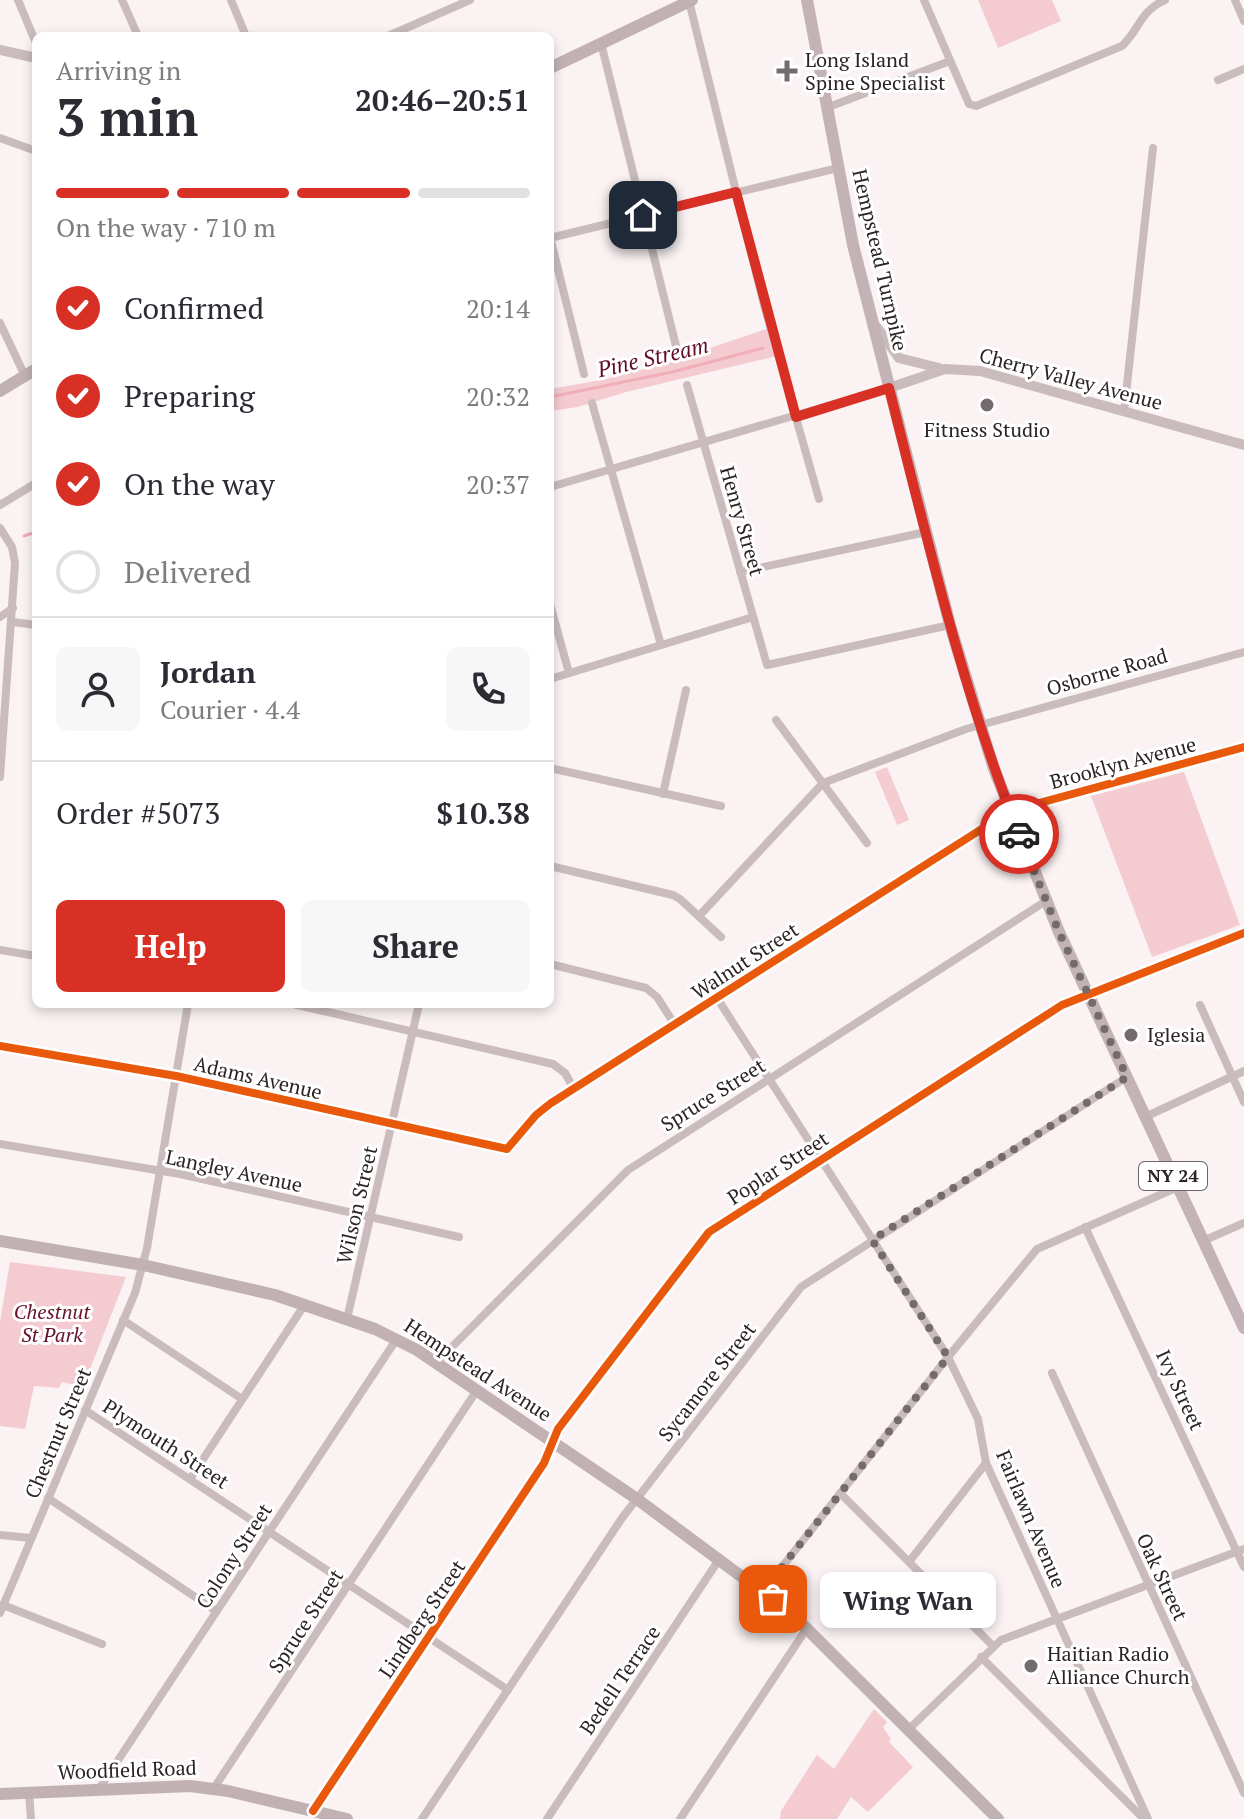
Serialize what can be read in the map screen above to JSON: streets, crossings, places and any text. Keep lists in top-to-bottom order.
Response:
{
  "streets": {
    "main road": [
      "Hempstead Turnpike",
      "NY 24",
      "Hempstead Avenue",
      "Woodfield Road"
    ],
    "street": [
      "Cherry Valley Avenue",
      "Henry Street",
      "Osborne Road",
      "Brooklyn Avenue",
      "Walnut Street",
      "Adams Avenue",
      "Spruce Street",
      "Poplar Street",
      "Langley Avenue",
      "Wilson Street",
      "Sycamore Street",
      "Ivy Street",
      "Chestnut Street",
      "Plymouth Street",
      "Fairlawn Avenue",
      "Colony Street",
      "Oak Street",
      "Lindberg Street",
      "Bedell Terrace"
    ]
  },
  "crossings": [
    ["Hempstead Turnpike", "Cherry Valley Avenue"],
    ["Hempstead Turnpike", "Henry Street"],
    ["Hempstead Turnpike", "Osborne Road"],
    ["Hempstead Turnpike", "Brooklyn Avenue"],
    ["Hempstead Turnpike", "Walnut Street"],
    ["Hempstead Turnpike", "Spruce Street"],
    ["Hempstead Turnpike", "Poplar Street"],
    ["Hempstead Turnpike", "Sycamore Street"],
    ["Brooklyn Avenue", "Walnut Street"],
    ["Walnut Street", "Adams Avenue"],
    ["Walnut Street", "Fairlawn Avenue"],
    ["Adams Avenue", "Wilson Street"],
    ["Adams Avenue", "Chestnut Street"],
    ["Spruce Street", "Hempstead Avenue"],
    ["Spruce Street", "Plymouth Street"],
    ["Spruce Street", "Fairlawn Avenue"],
    ["Spruce Street", "Woodfield Road"],
    ["Poplar Street", "Hempstead Avenue"],
    ["Poplar Street", "Fairlawn Avenue"],
    ["Poplar Street", "Lindberg Street"],
    ["Langley Avenue", "Wilson Street"],
    ["Langley Avenue", "Chestnut Street"],
    ["Wilson Street", "Hempstead Avenue"],
    ["Hempstead Avenue", "Sycamore Street"],
    ["Hempstead Avenue", "Chestnut Street"],
    ["Hempstead Avenue", "Colony Street"],
    ["Hempstead Avenue", "Lindberg Street"],
    ["Hempstead Avenue", "Bedell Terrace"],
    ["Sycamore Street", "Plymouth Street"],
    ["Sycamore Street", "Fairlawn Avenue"],
    ["Chestnut Street", "Plymouth Street"],
    ["Plymouth Street", "Colony Street"],
    ["Plymouth Street", "Lindberg Street"],
    ["Colony Street", "Woodfield Road"],
    ["Lindberg Street", "Woodfield Road"]
  ],
  "water": ["Pine Stream"],
  "parks": ["Chestnut St Park"],
  "places": {
    "health": ["Long Island Spine Specialist"],
    "other": [
      "Fitness Studio",
      "Iglesia",
      "Wing Wan",
      "Haitian Radio Alliance Church"
    ]
  },
  "page": {
    "heading": ["3 min", "Arriving in", "20:46–20:51"],
    "panel": [
      "Jordan",
      "Courier · 4.4",
      "Order #5073",
      "$10.38"
    ],
    "bar": "On the way · 710 m",
    "list": [
      ["Confirmed", "20:14"],
      ["Preparing", "20:32"],
      ["On the way", "20:37"],
      "Delivered"
    ],
    "buttons": ["Help", "Share"],
    "bubble": "Wing Wan"
  }
}
